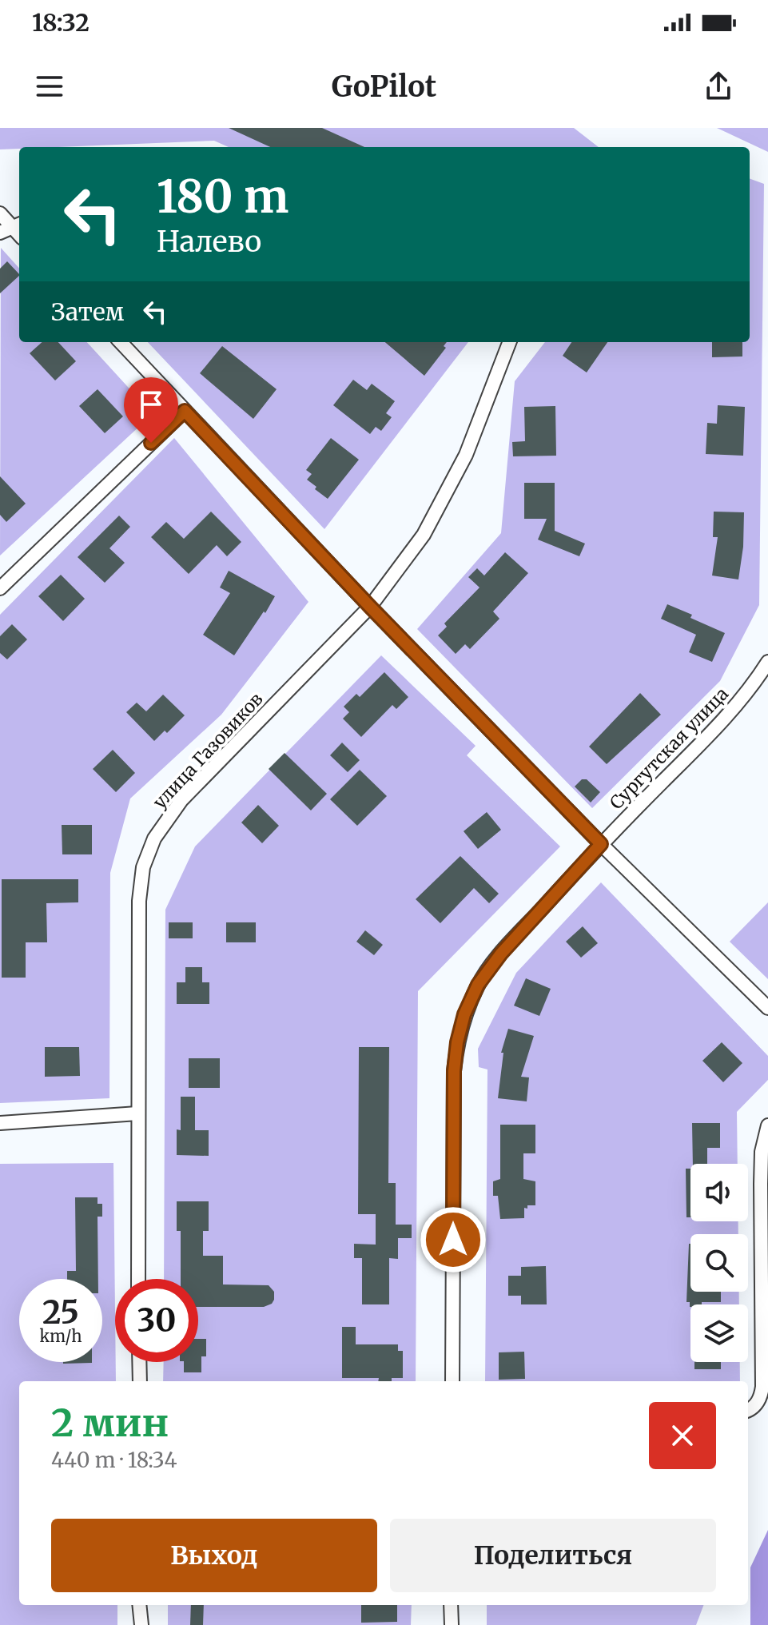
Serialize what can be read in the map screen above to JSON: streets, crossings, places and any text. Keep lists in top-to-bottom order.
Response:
{
  "streets": {
    "street": ["Сургутская улица", "улица Газовиков"]
  },
  "page": {
    "status": "18:32",
    "header": "GoPilot",
    "turn": ["180 m", "Налево"],
    "then": "Затем",
    "speed": "25 km/h",
    "limit": "30",
    "heading": ["2 мин", "440 m · 18:34"],
    "buttons": ["Выход", "Поделиться"]
  }
}
